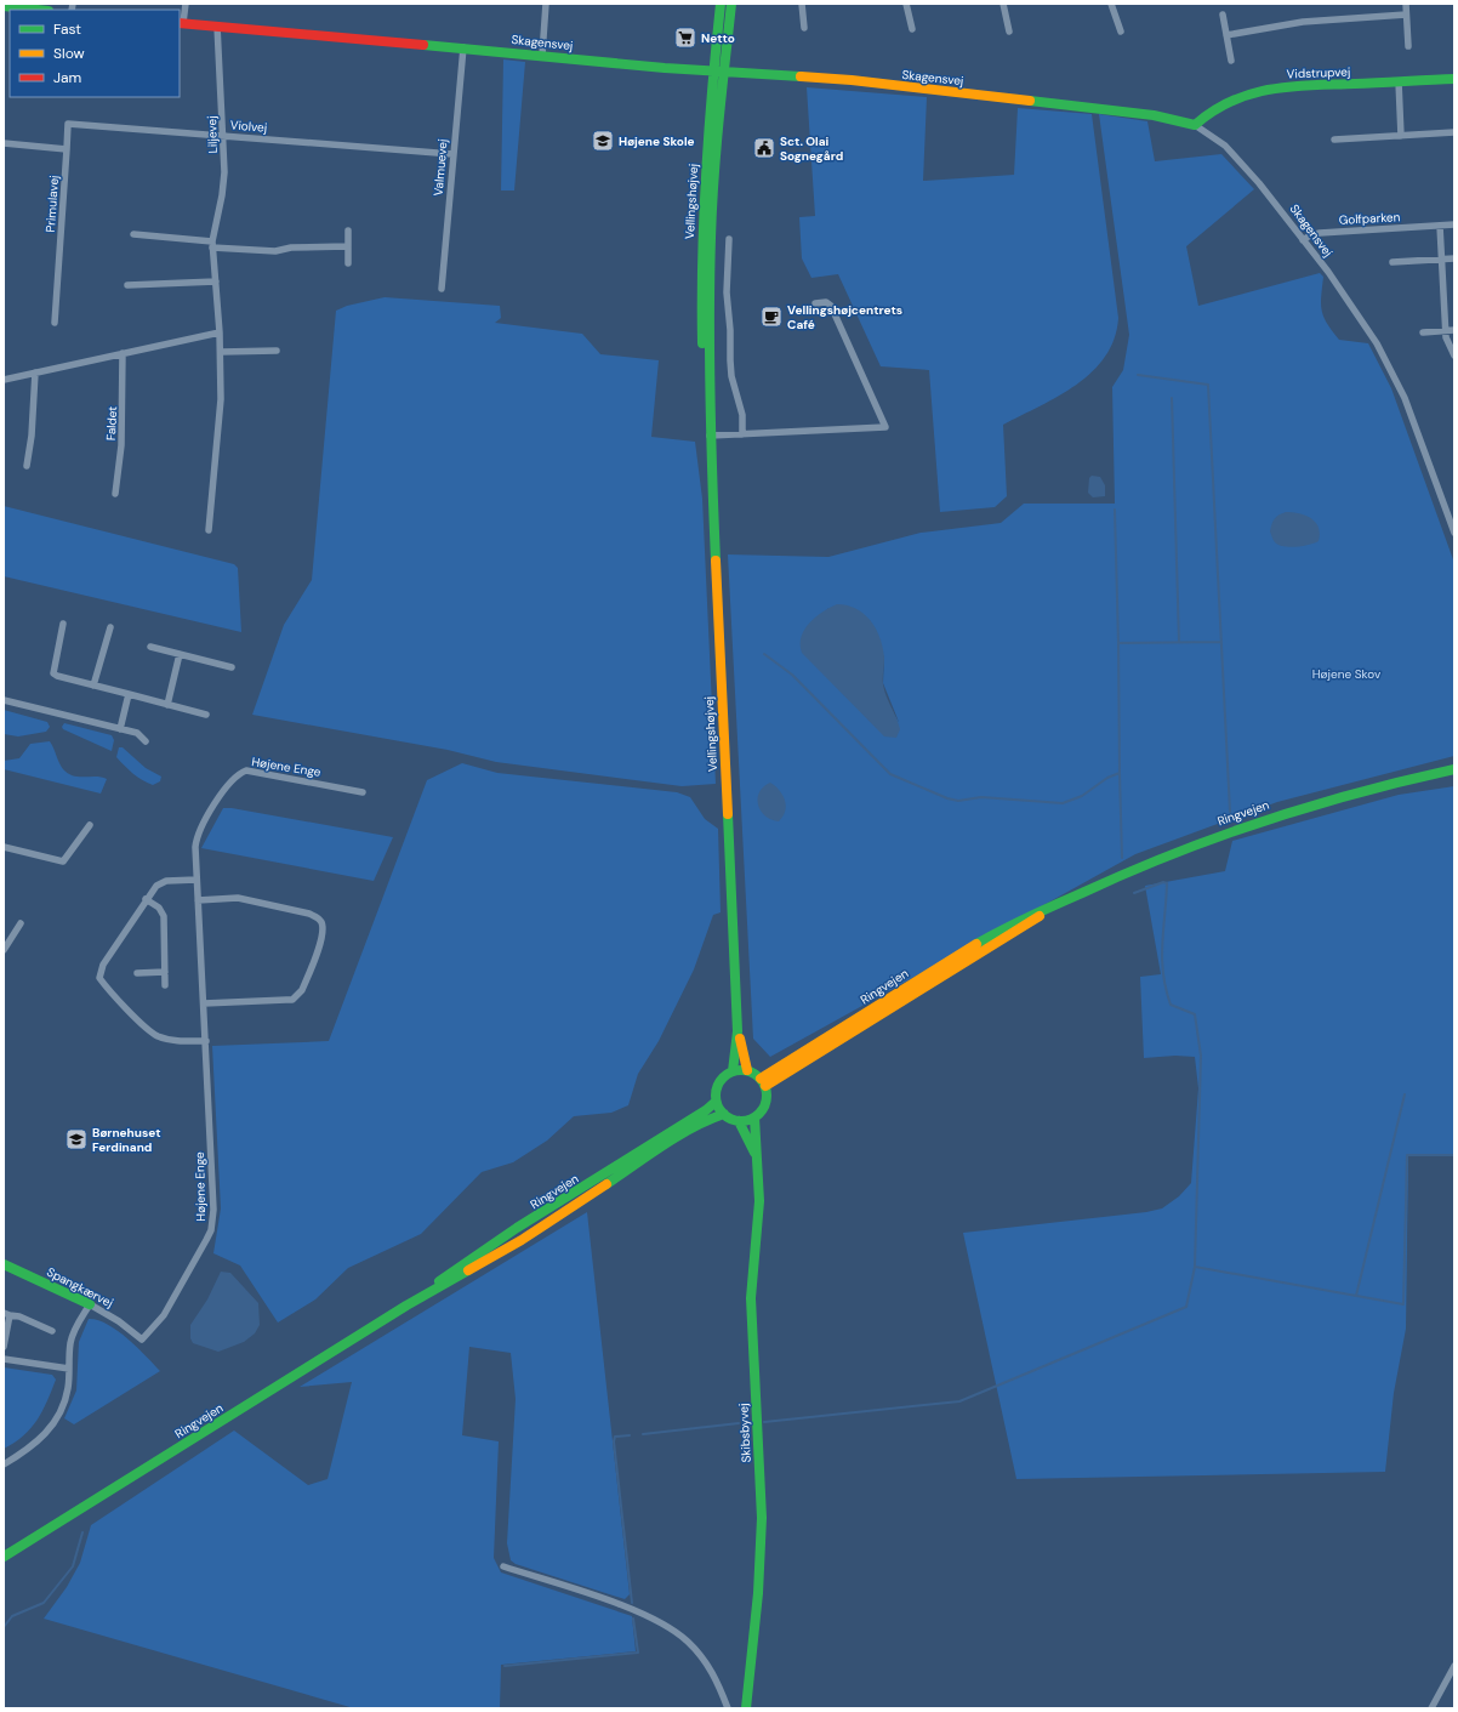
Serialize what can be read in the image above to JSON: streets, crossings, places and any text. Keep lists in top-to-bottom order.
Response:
{
  "streets": {
    "street": [
      "Skagensvej",
      "Vidstrupvej",
      "Violvej",
      "Liljevej",
      "Valmuevej",
      "Vellingshøjvej",
      "Primulavej",
      "Golfparken",
      "Faldet",
      "Højene Enge",
      "Ringvejen",
      "Spangkærvej",
      "Skibsbyvej"
    ]
  },
  "crossings": [
    ["Skagensvej", "Vidstrupvej"],
    ["Skagensvej", "Liljevej"],
    ["Skagensvej", "Valmuevej"],
    ["Skagensvej", "Vellingshøjvej"],
    ["Skagensvej", "Golfparken"],
    ["Violvej", "Liljevej"],
    ["Violvej", "Valmuevej"],
    ["Violvej", "Primulavej"],
    ["Vellingshøjvej", "Ringvejen"],
    ["Vellingshøjvej", "Skibsbyvej"],
    ["Højene Enge", "Spangkærvej"],
    ["Ringvejen", "Skibsbyvej"]
  ],
  "parks": ["Højene Skov"],
  "places": {
    "supermarket": ["Netto"],
    "school or university": ["Højene Skole", "Børnehuset Ferdinand"],
    "public building": ["Sct. Olai Sognegård"],
    "cafe": ["Vellingshøjcentrets Café"]
  },
  "legend": ["Fast", "Slow", "Jam"]
}
